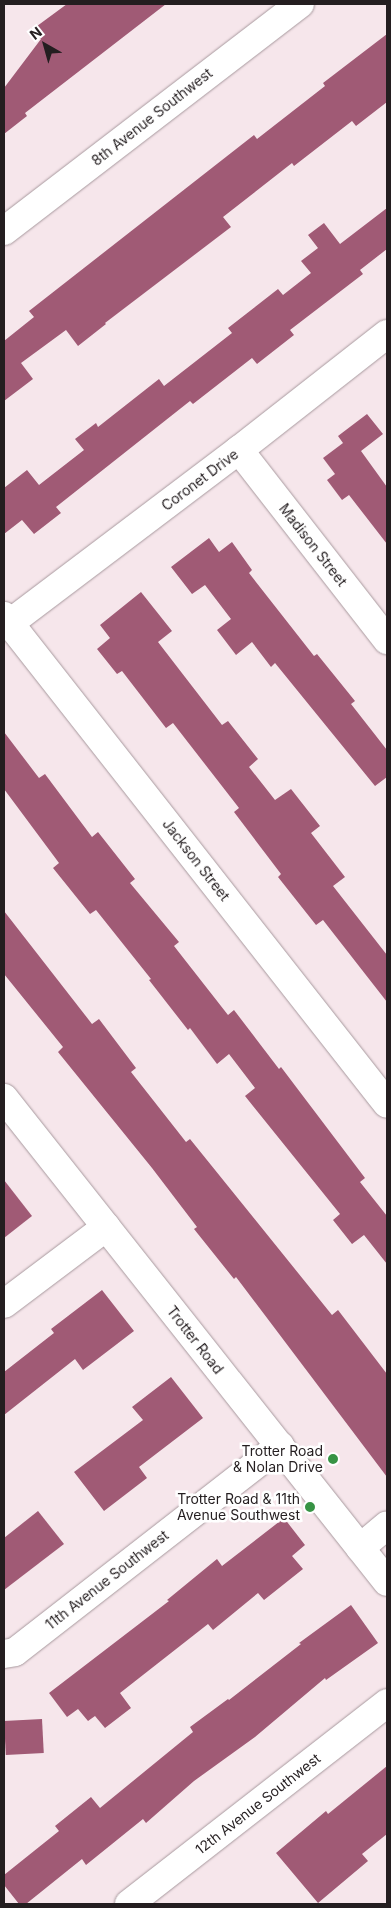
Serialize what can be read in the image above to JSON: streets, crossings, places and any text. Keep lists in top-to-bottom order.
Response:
{
  "streets": {
    "street": [
      "8th Avenue Southwest",
      "Coronet Drive",
      "Madison Street",
      "Jackson Street",
      "Trotter Road",
      "11th Avenue Southwest",
      "12th Avenue Southwest"
    ]
  },
  "crossings": [
    ["Coronet Drive", "Madison Street"],
    ["Coronet Drive", "Jackson Street"],
    ["Trotter Road", "11th Avenue Southwest"]
  ],
  "places": ["Trotter Road & Nolan Drive", "Trotter Road & 11th Avenue Southwest"],
  "north": "top left"
}
